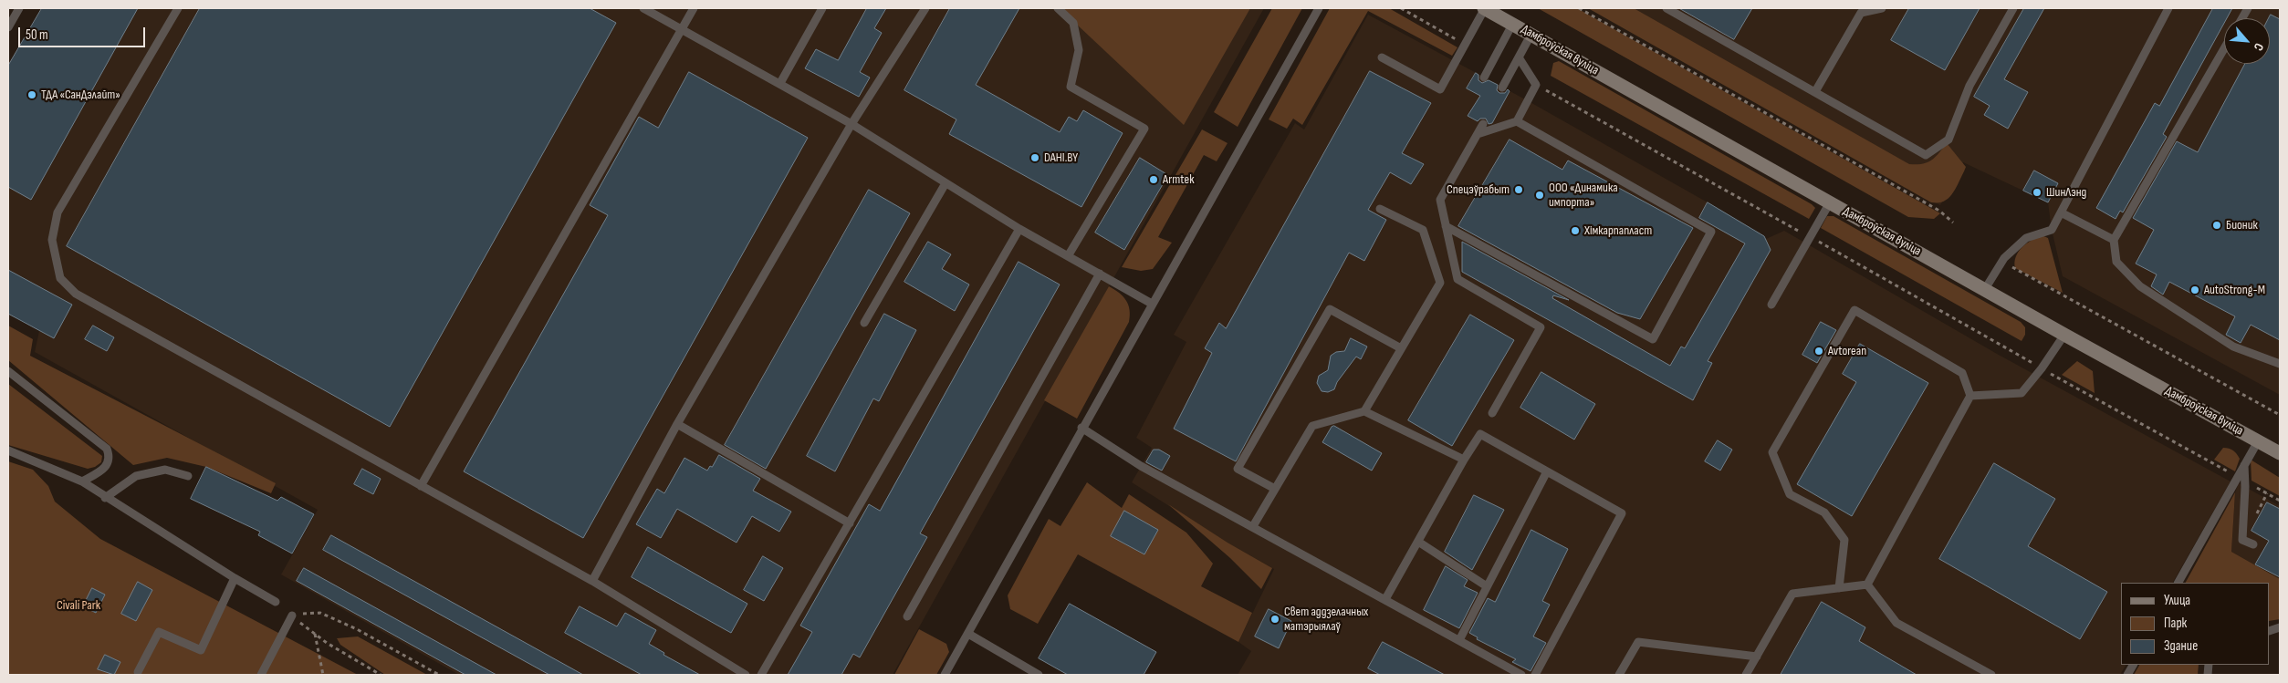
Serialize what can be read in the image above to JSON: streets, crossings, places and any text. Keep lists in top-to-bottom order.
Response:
{
  "streets": {
    "street": ["Дамброўская вуліца"]
  },
  "parks": ["Civali Park"],
  "places": [
    "ТДА «СанДэлайт»",
    "DAHI.BY",
    "Armtek",
    "Спецэўрабыт",
    "ШинЛэнд",
    "ООО «Динамика импорта»",
    "Бионик",
    "Хімкарпапласт",
    "AutoStrong-M",
    "Avtorean",
    "Свет аддзелачных матэрыялаў"
  ],
  "legend": ["Улица", "Парк", "Здание"],
  "scale_bar": "50 m",
  "north": "bottom right"
}
